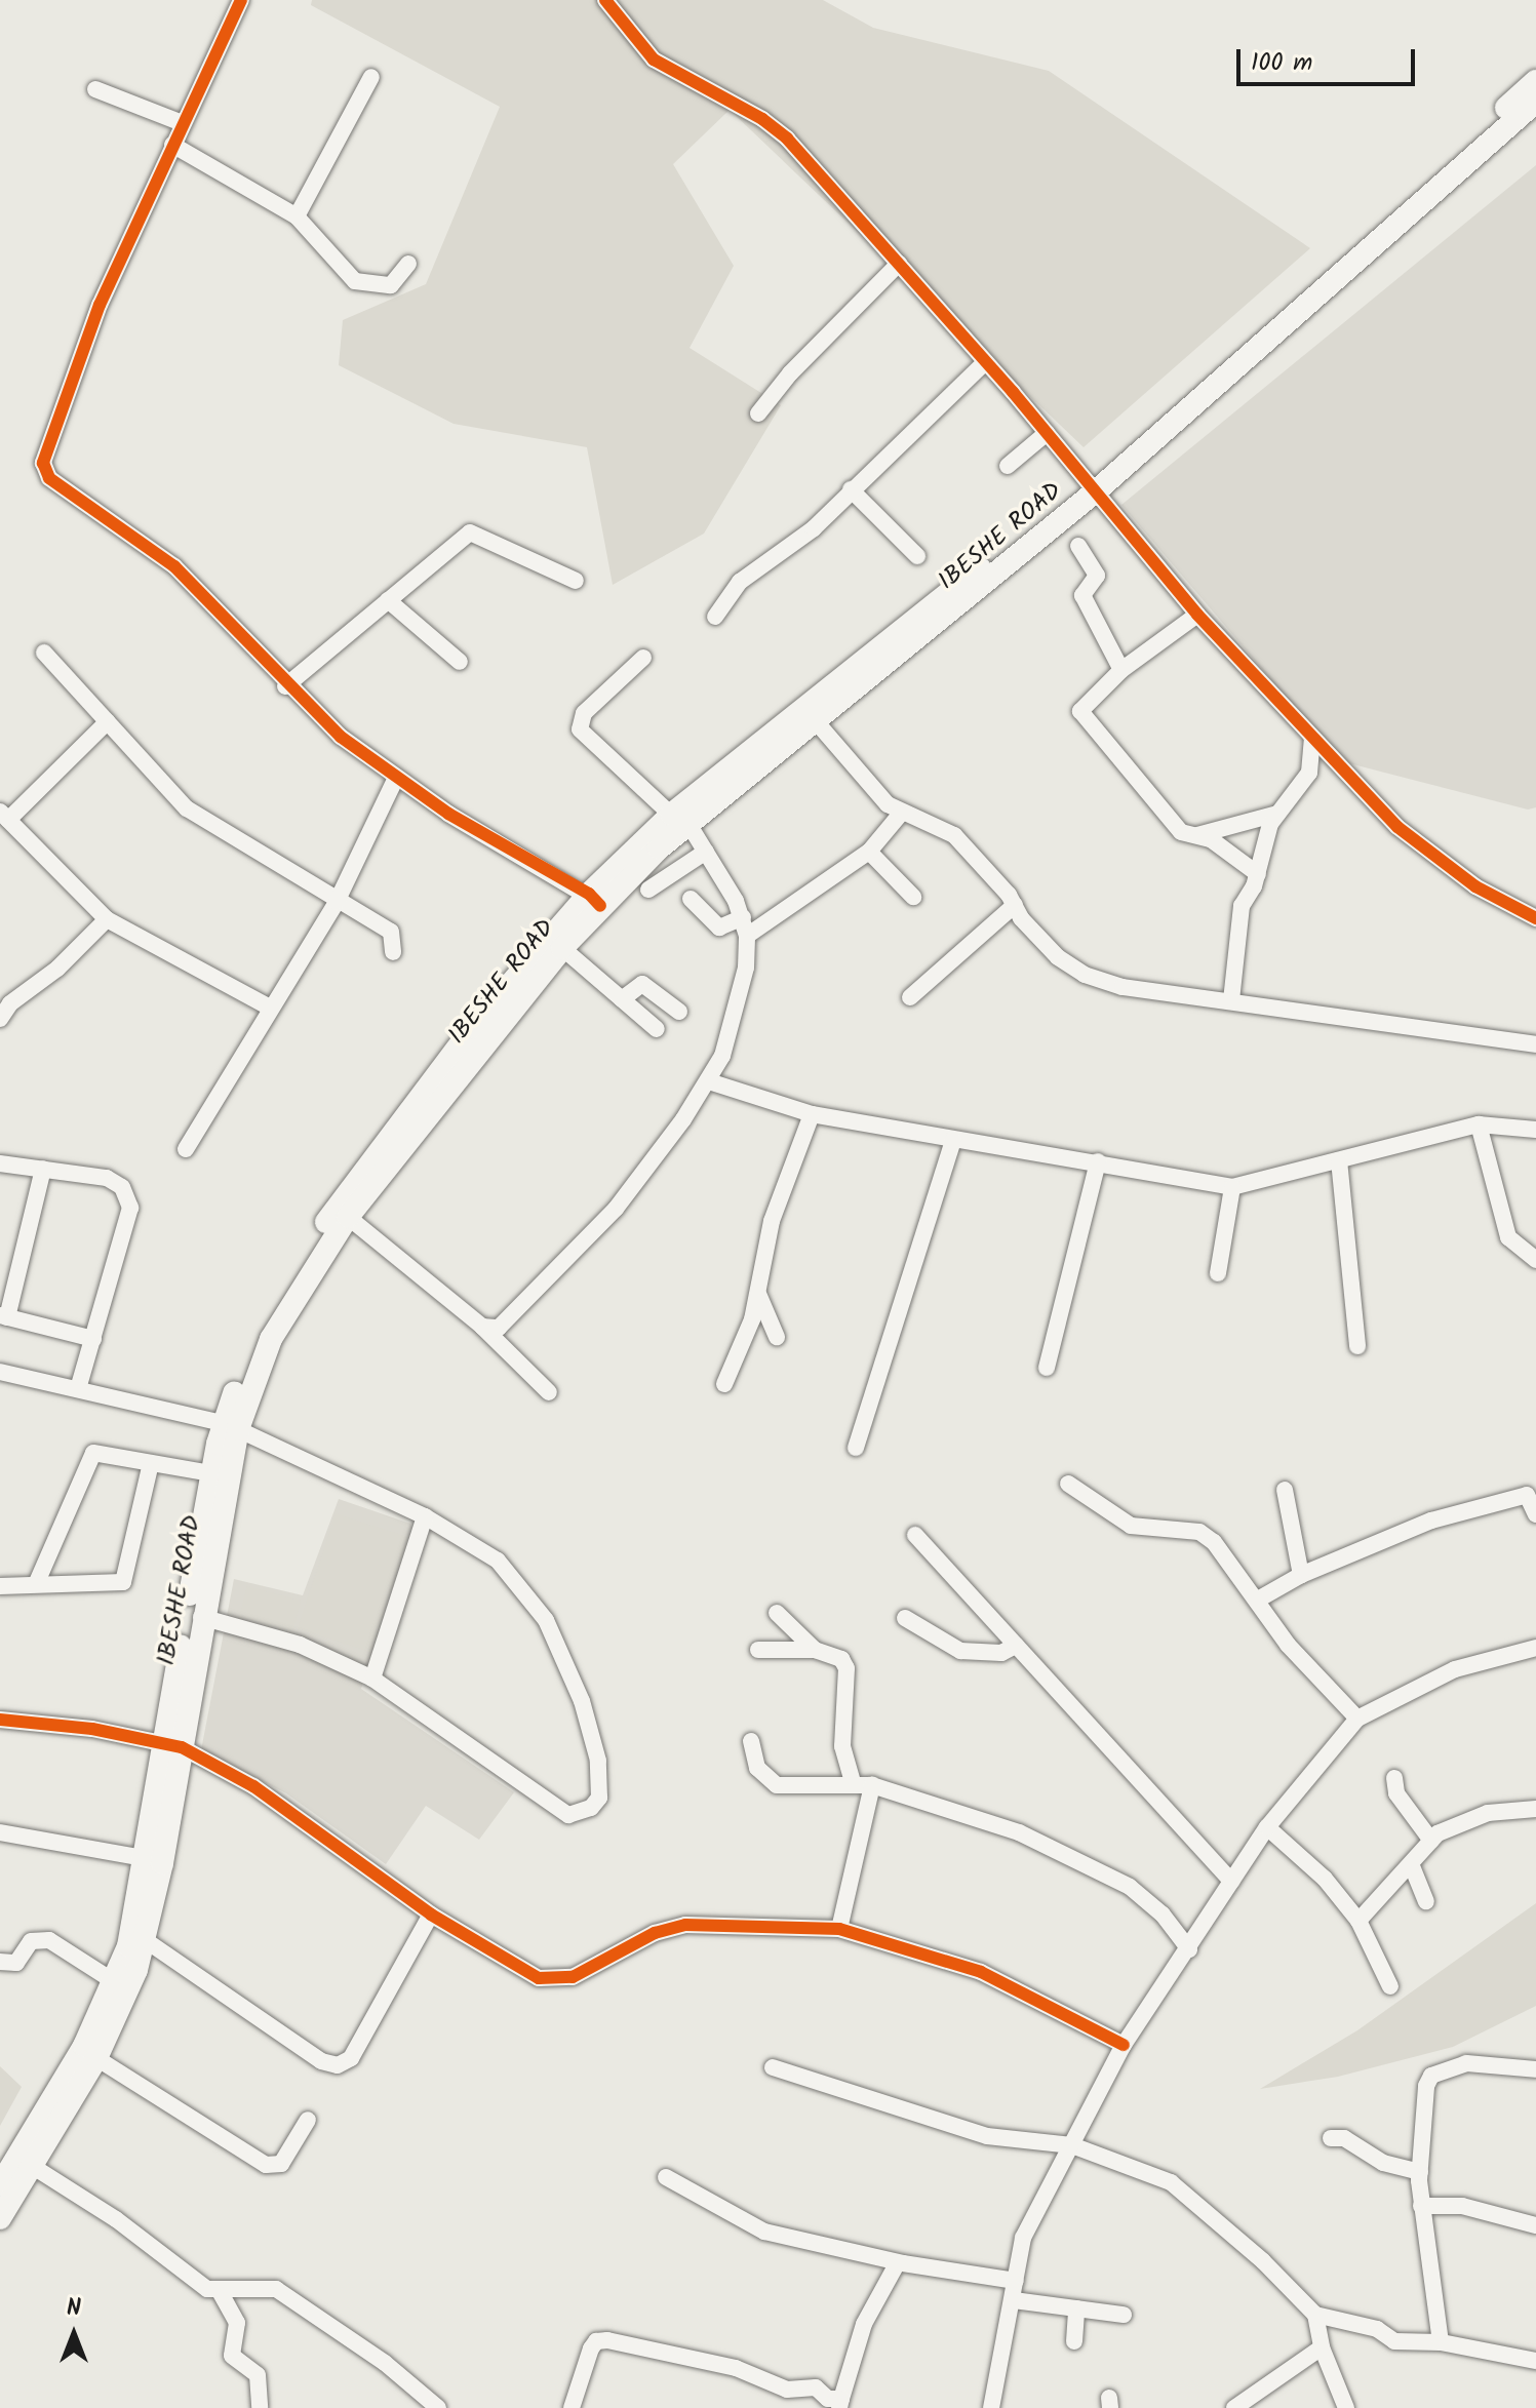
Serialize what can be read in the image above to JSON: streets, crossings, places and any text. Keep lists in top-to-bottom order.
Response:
{
  "streets": {
    "main road": ["IBESHE ROAD"]
  },
  "scale_bar": "100 m",
  "north": "top"
}
